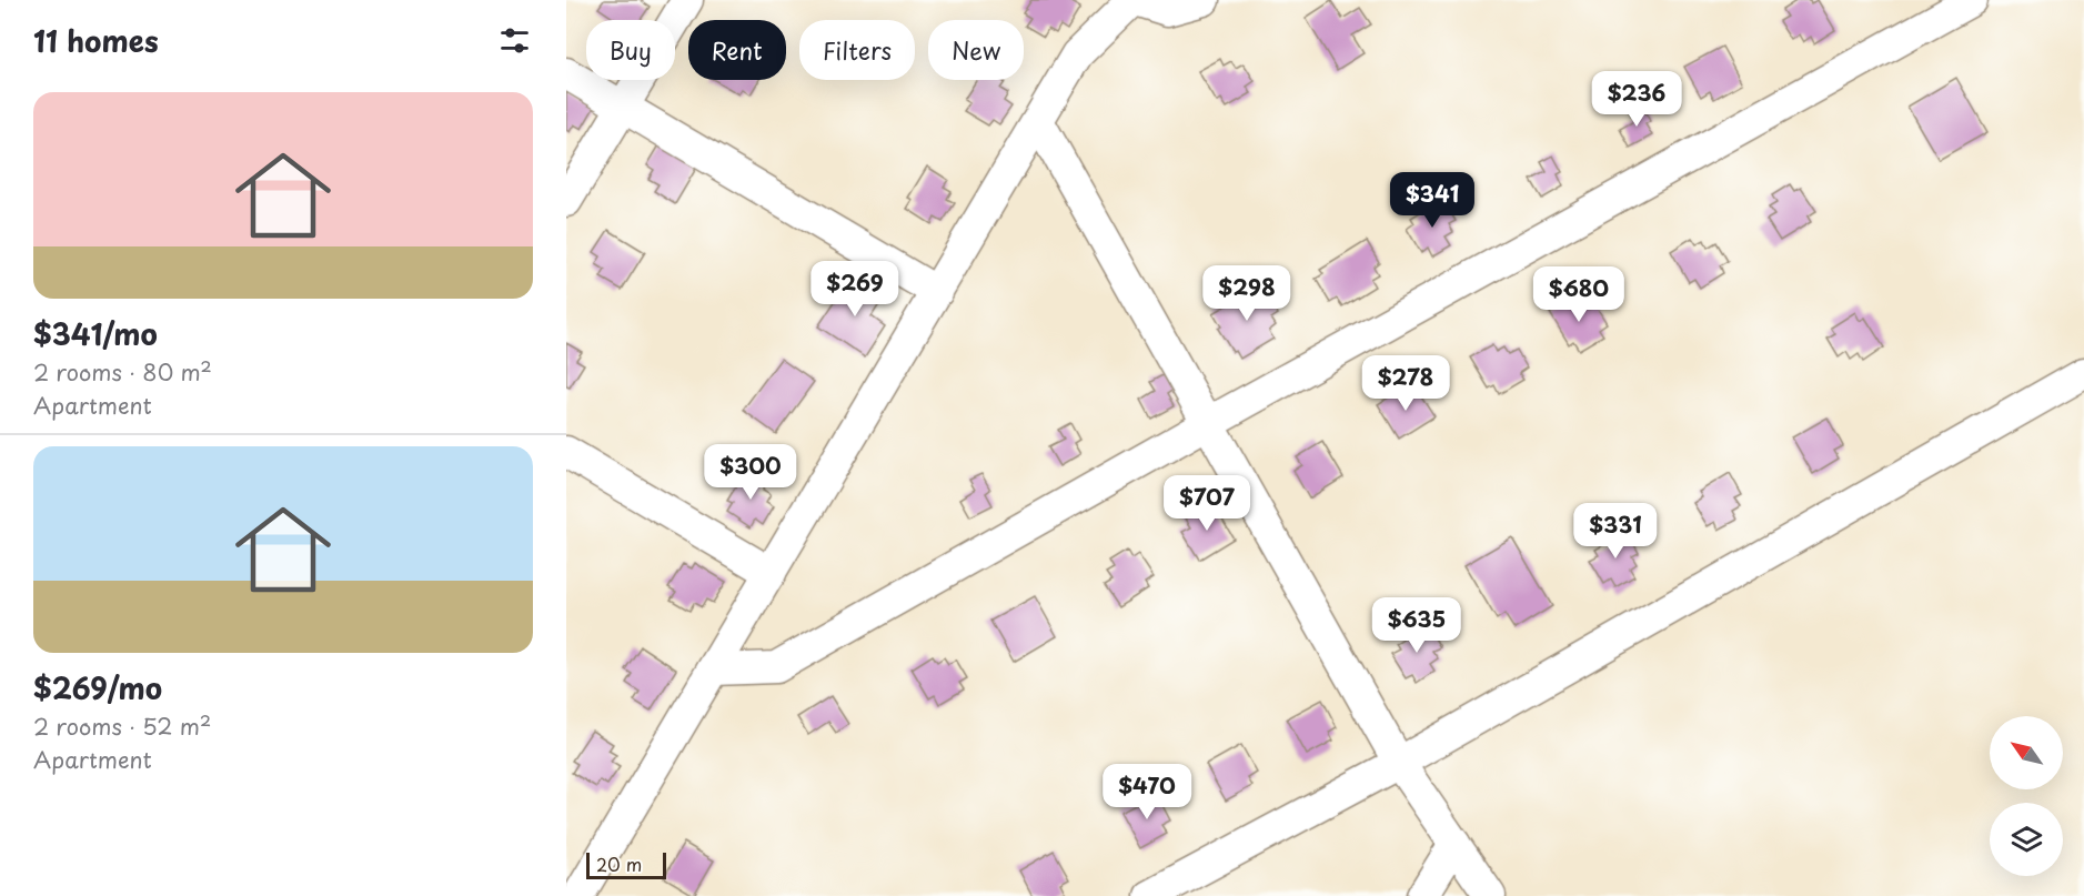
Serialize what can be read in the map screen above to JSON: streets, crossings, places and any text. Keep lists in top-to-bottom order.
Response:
{
  "scale_bar": "20 m",
  "north": "top left",
  "page": {
    "heading": "11 homes",
    "chip": [
      "Buy",
      "Rent",
      "Filters",
      "New"
    ],
    "price": [
      "$236",
      "$341",
      "$269",
      "$298",
      "$680",
      "$278",
      "$300",
      "$707",
      "$331",
      "$635",
      "$470"
    ],
    "list": [
      {
        "name": "$341/mo",
        "note": "2 rooms · 80 m² · Apartment"
      },
      {
        "name": "$269/mo",
        "note": "2 rooms · 52 m² · Apartment"
      }
    ],
    "scale": "20 m"
  }
}
